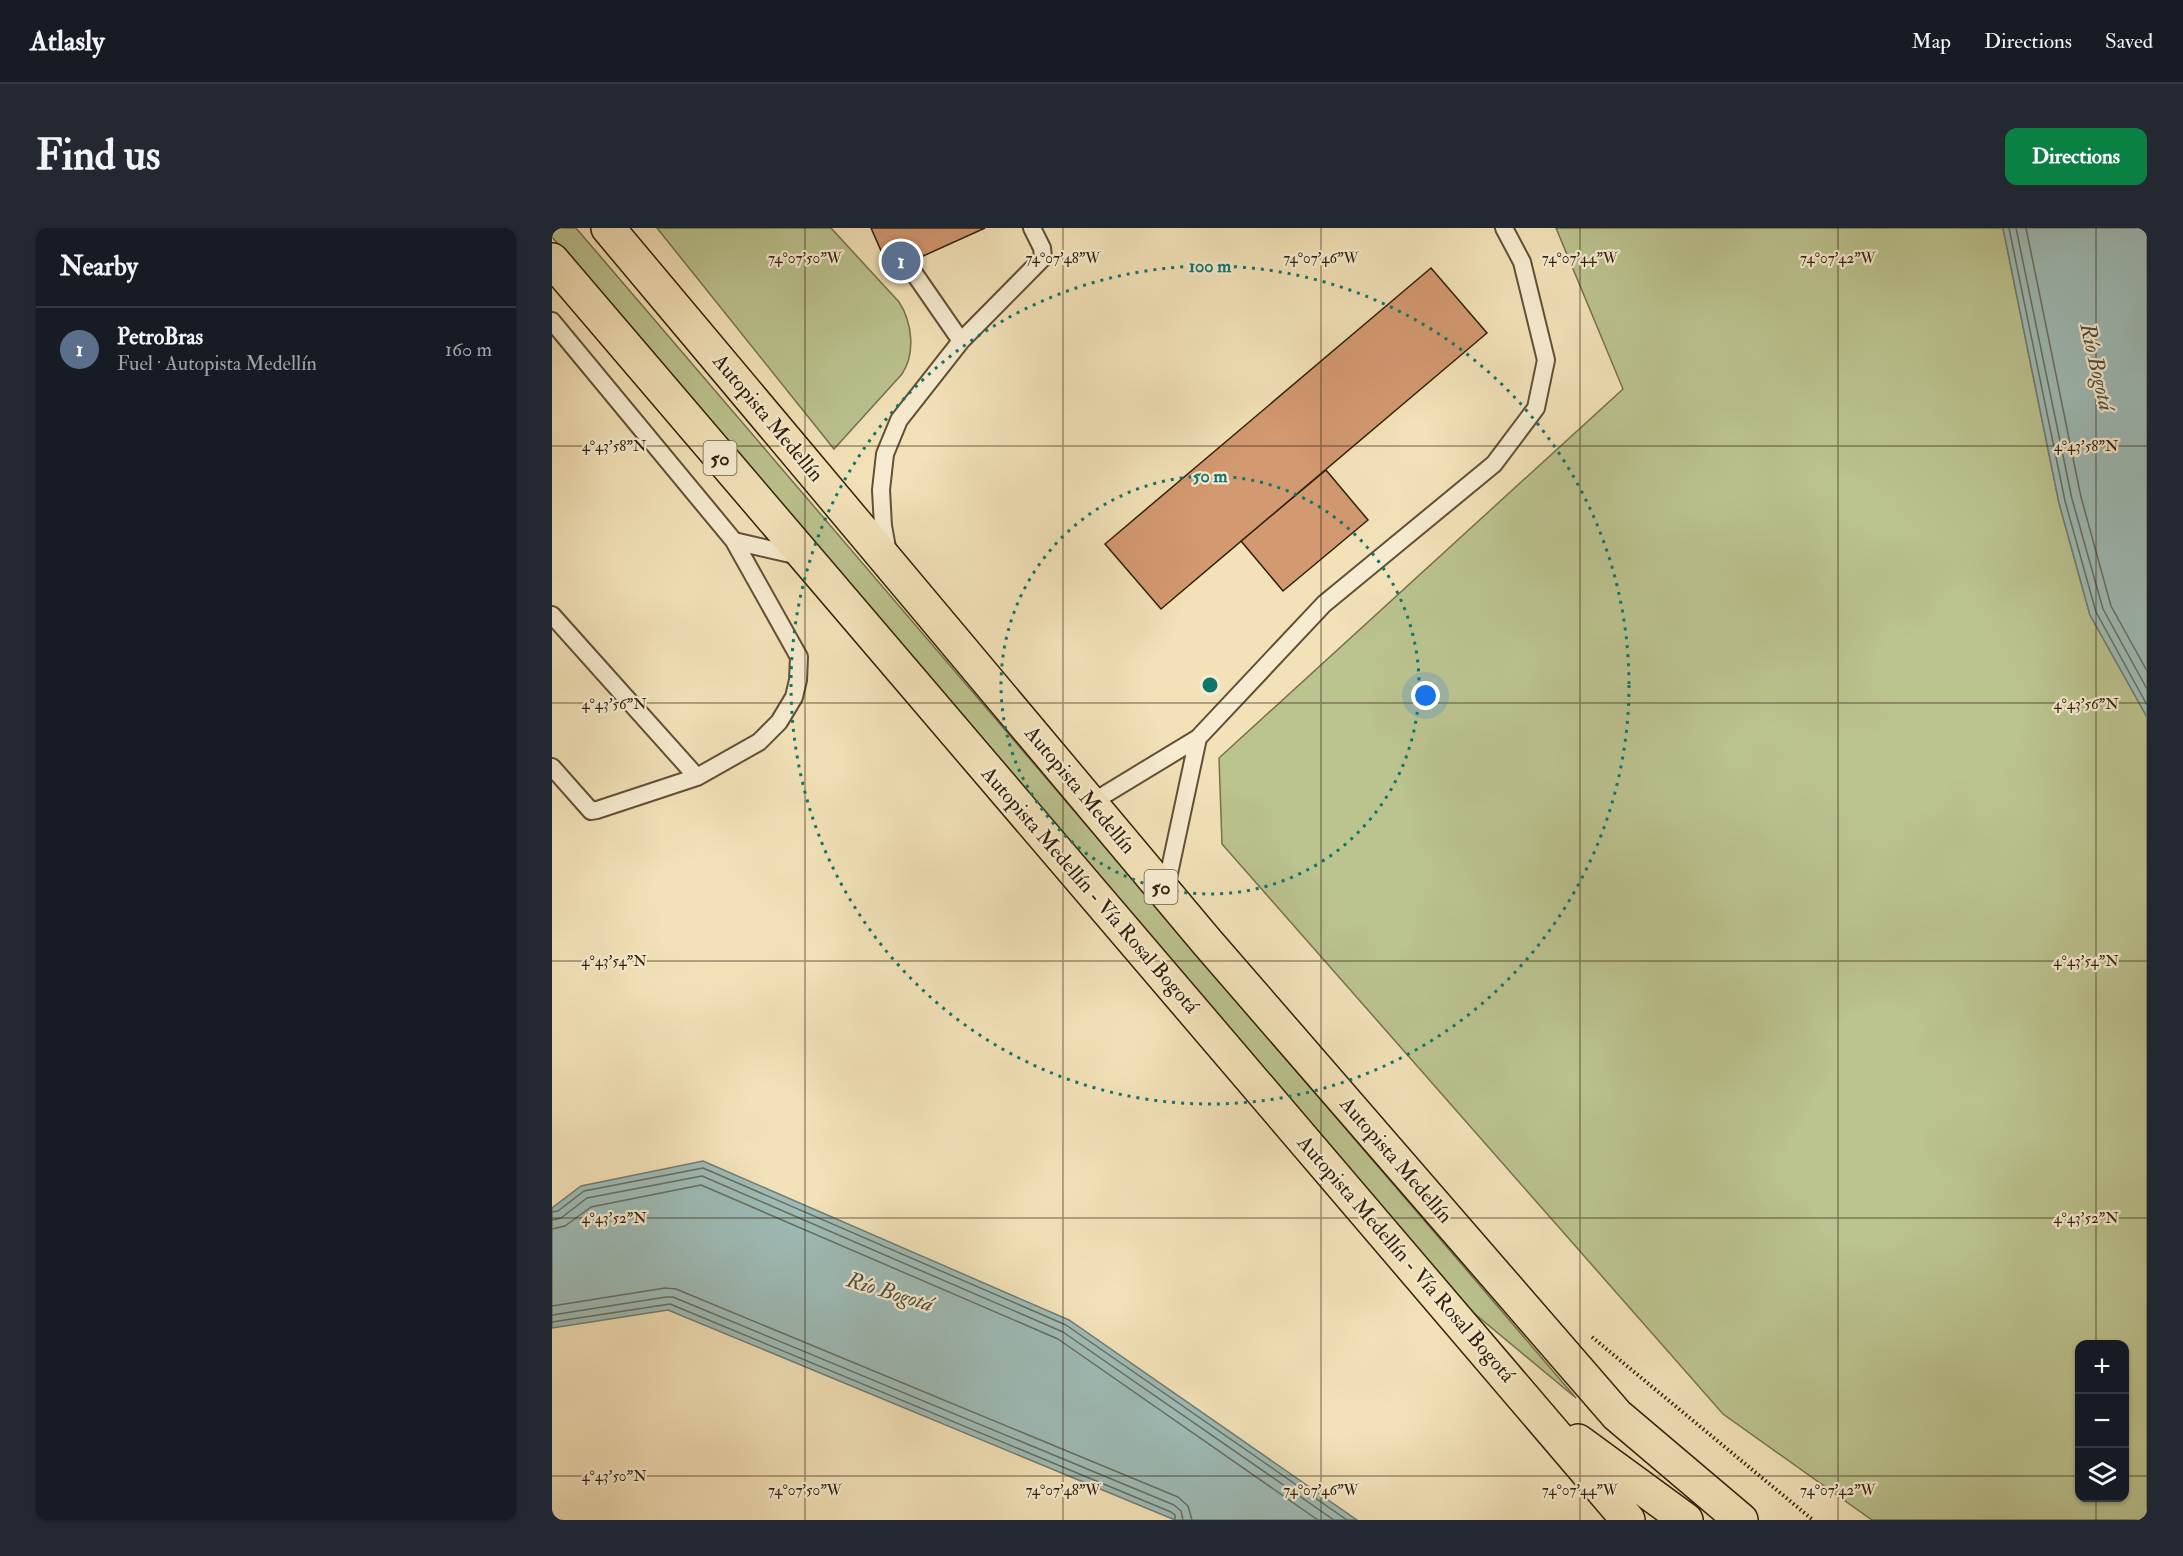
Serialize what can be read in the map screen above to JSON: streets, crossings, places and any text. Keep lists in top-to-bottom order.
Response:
{
  "streets": {
    "highway": ["Autopista Medellín", "50", "Autopista Medellín - Vía Rosal Bogotá"]
  },
  "water": ["Río Bogotá"],
  "page": {
    "header": "Atlasly",
    "nav": ["Map", "Directions", "Saved"],
    "buttons": "Directions",
    "title": "Find us",
    "heading": "Nearby",
    "pins": "1",
    "list": [
      {
        "mark": "1",
        "name": "PetroBras",
        "note": "Fuel · Autopista Medellín",
        "value": "160 m"
      }
    ],
    "map_buttons": ["+", "−"]
  },
  "coordinates": [
    "74°07'50\"W",
    "74°07'48\"W",
    "74°07'46\"W",
    "74°07'44\"W",
    "74°07'42\"W",
    "4°43'58\"N",
    "4°43'56\"N",
    "4°43'54\"N",
    "4°43'52\"N",
    "4°43'50\"N"
  ],
  "rings": ["100 m", "50 m"]
}
